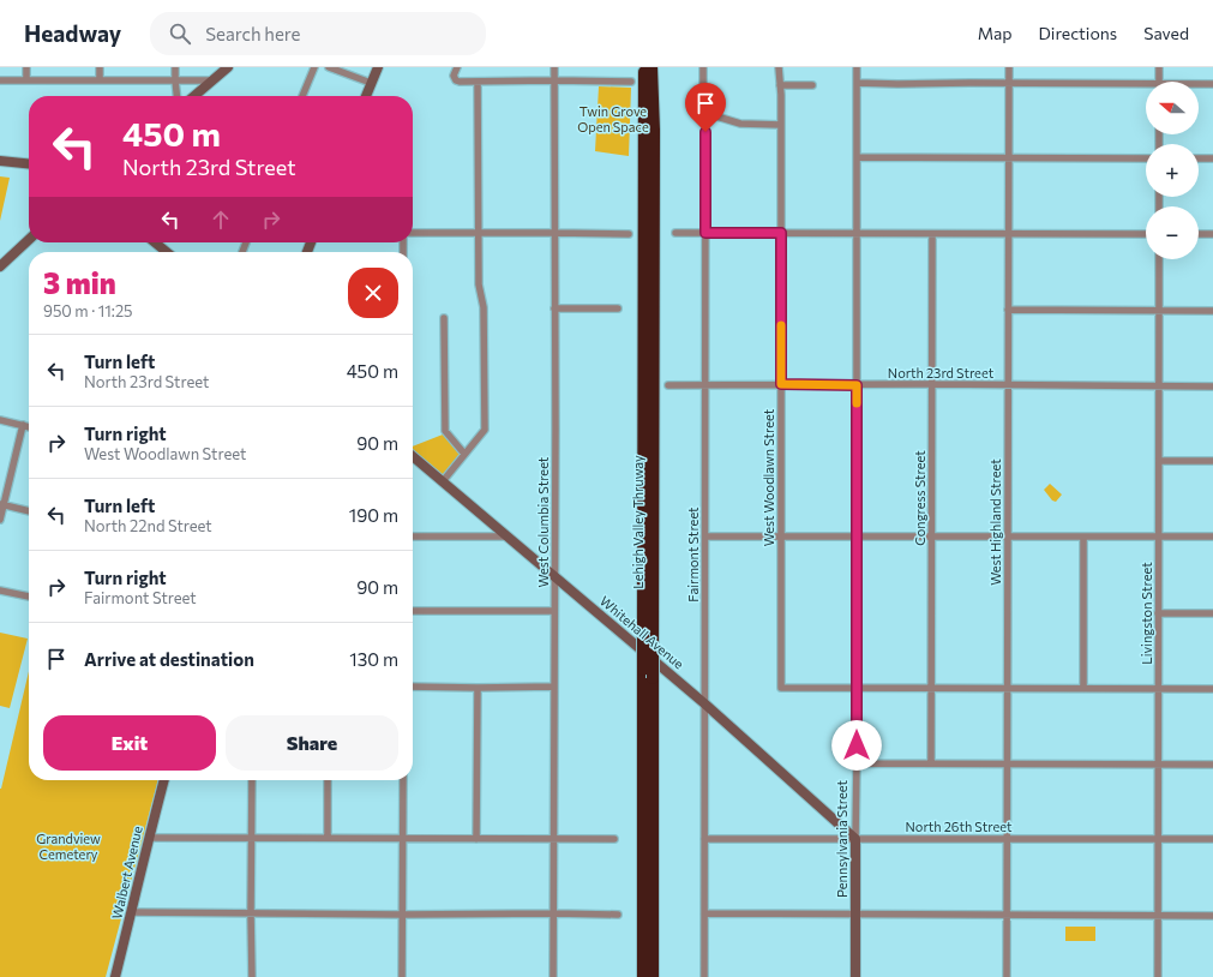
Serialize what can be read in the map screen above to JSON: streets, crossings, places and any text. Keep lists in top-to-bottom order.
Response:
{
  "streets": {
    "highway": ["Lehigh Valley Thruway"],
    "street": [
      "North 23rd Street",
      "West Woodlawn Street",
      "Congress Street",
      "West Columbia Street",
      "West Highland Street",
      "Fairmont Street",
      "Livingston Street",
      "Whitehall Avenue",
      "North 26th Street",
      "Pennsylvania Street",
      "Walbert Avenue"
    ]
  },
  "crossings": [
    ["North 23rd Street", "West Woodlawn Street"],
    ["North 23rd Street", "Congress Street"],
    ["North 23rd Street", "West Highland Street"],
    ["North 23rd Street", "Fairmont Street"],
    ["North 23rd Street", "Livingston Street"],
    ["North 23rd Street", "Pennsylvania Street"],
    ["West Woodlawn Street", "Pennsylvania Street"],
    ["West Columbia Street", "Whitehall Avenue"],
    ["West Highland Street", "North 26th Street"],
    ["Fairmont Street", "Whitehall Avenue"],
    ["Fairmont Street", "North 26th Street"],
    ["Livingston Street", "North 26th Street"],
    ["Whitehall Avenue", "North 26th Street"],
    ["Whitehall Avenue", "Pennsylvania Street"],
    ["North 26th Street", "Pennsylvania Street"]
  ],
  "parks": ["Twin Grove Open Space", "Grandview Cemetery"],
  "north": "left",
  "page": {
    "header": "Headway",
    "search": "Search here",
    "nav": ["Map", "Directions", "Saved"],
    "map_buttons": ["+", "−"],
    "turn": ["450 m", "North 23rd Street"],
    "heading": ["3 min", "950 m · 11:25"],
    "list": [
      {
        "name": "Turn left",
        "note": "North 23rd Street",
        "value": "450 m"
      },
      {
        "name": "Turn right",
        "note": "West Woodlawn Street",
        "value": "90 m"
      },
      {
        "name": "Turn left",
        "note": "North 22nd Street",
        "value": "190 m"
      },
      {
        "name": "Turn right",
        "note": "Fairmont Street",
        "value": "90 m"
      },
      {
        "name": "Arrive at destination",
        "value": "130 m"
      }
    ],
    "buttons": ["Exit", "Share"]
  }
}
